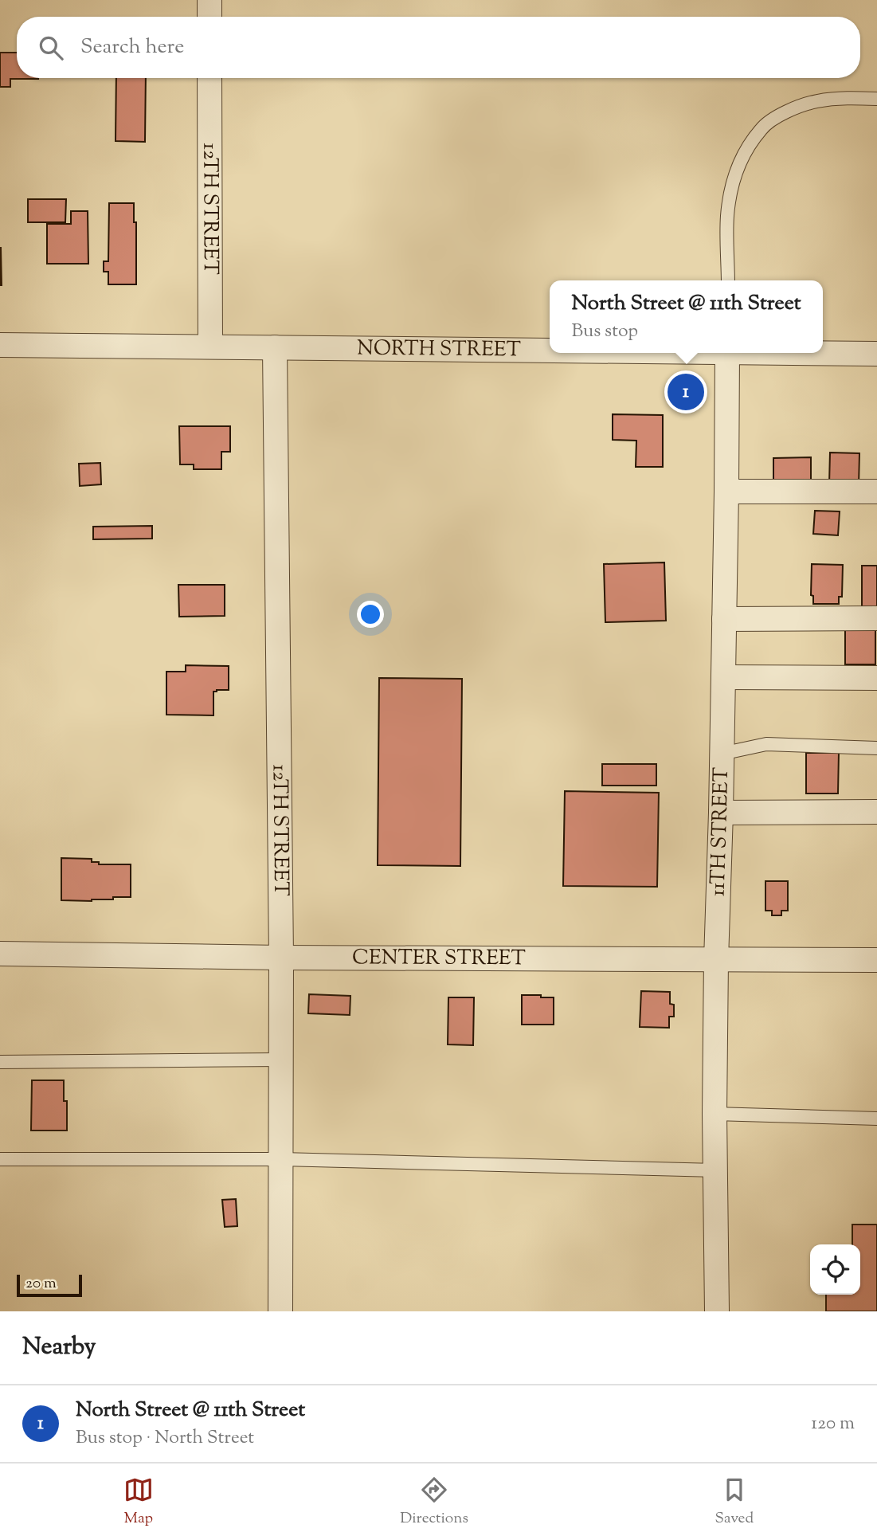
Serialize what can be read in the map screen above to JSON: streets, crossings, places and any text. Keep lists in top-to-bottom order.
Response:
{
  "streets": {
    "street": [
      "12TH STREET",
      "NORTH STREET",
      "11TH STREET",
      "CENTER STREET"
    ]
  },
  "crossings": [
    ["12TH STREET", "NORTH STREET"],
    ["12TH STREET", "CENTER STREET"],
    ["11TH STREET", "CENTER STREET"]
  ],
  "scale_bar": "20 m",
  "page": {
    "search": "Search here",
    "popup": ["North Street @ 11th Street", "Bus stop"],
    "pins": "1",
    "scale": "20 m",
    "heading": "Nearby",
    "list": [
      {
        "mark": "1",
        "name": "North Street @ 11th Street",
        "note": "Bus stop · North Street",
        "value": "120 m"
      }
    ],
    "nav": ["Map", "Directions", "Saved"]
  }
}
